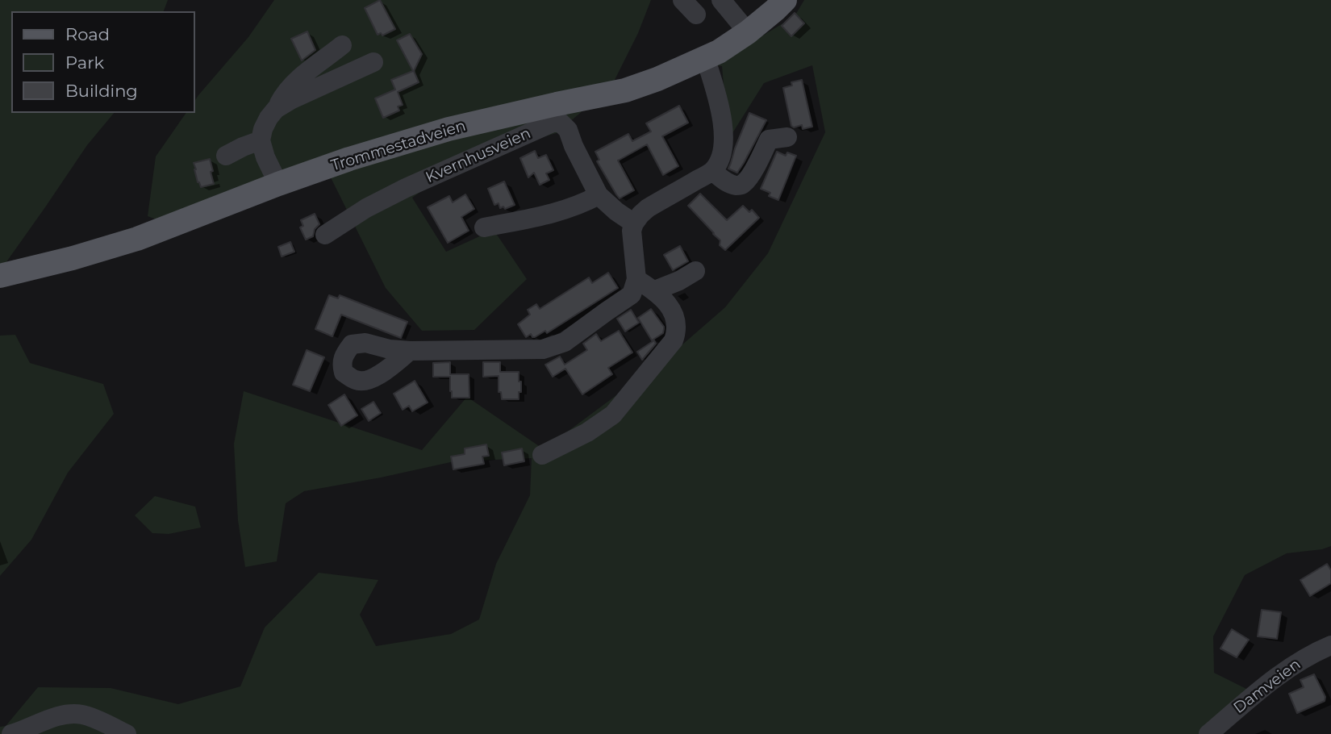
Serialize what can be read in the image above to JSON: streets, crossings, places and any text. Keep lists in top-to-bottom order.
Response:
{
  "streets": {
    "main road": ["Trommestadveien"],
    "street": ["Kvernhusveien", "Damveien"]
  },
  "legend": ["Road", "Park", "Building"]
}
